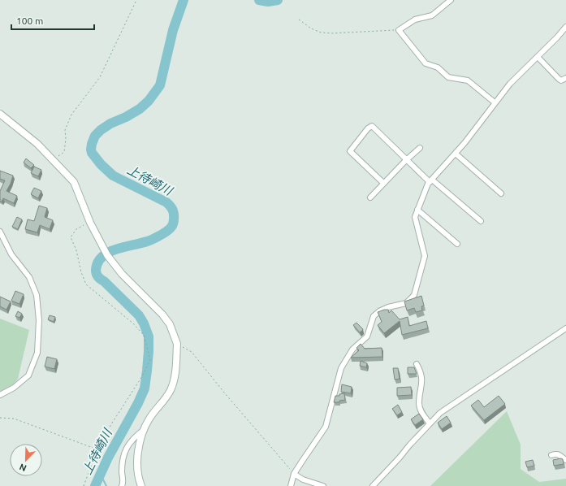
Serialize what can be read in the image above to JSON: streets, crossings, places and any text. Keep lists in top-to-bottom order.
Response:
{
  "water": ["上待崎川"],
  "scale_bar": "100 m",
  "north": "bottom left"
}
